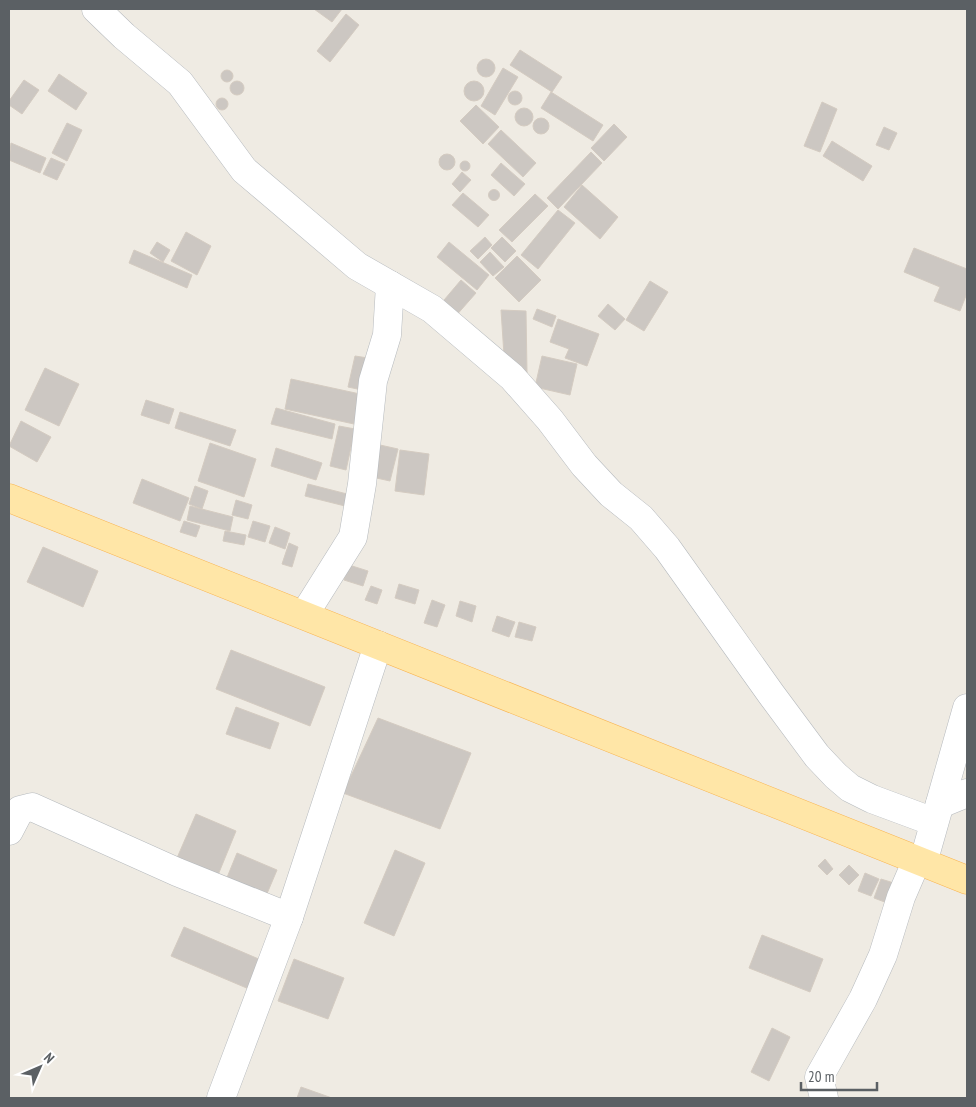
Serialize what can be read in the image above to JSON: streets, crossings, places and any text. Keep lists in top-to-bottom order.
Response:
{
  "scale_bar": "20 m",
  "north": "top right"
}
